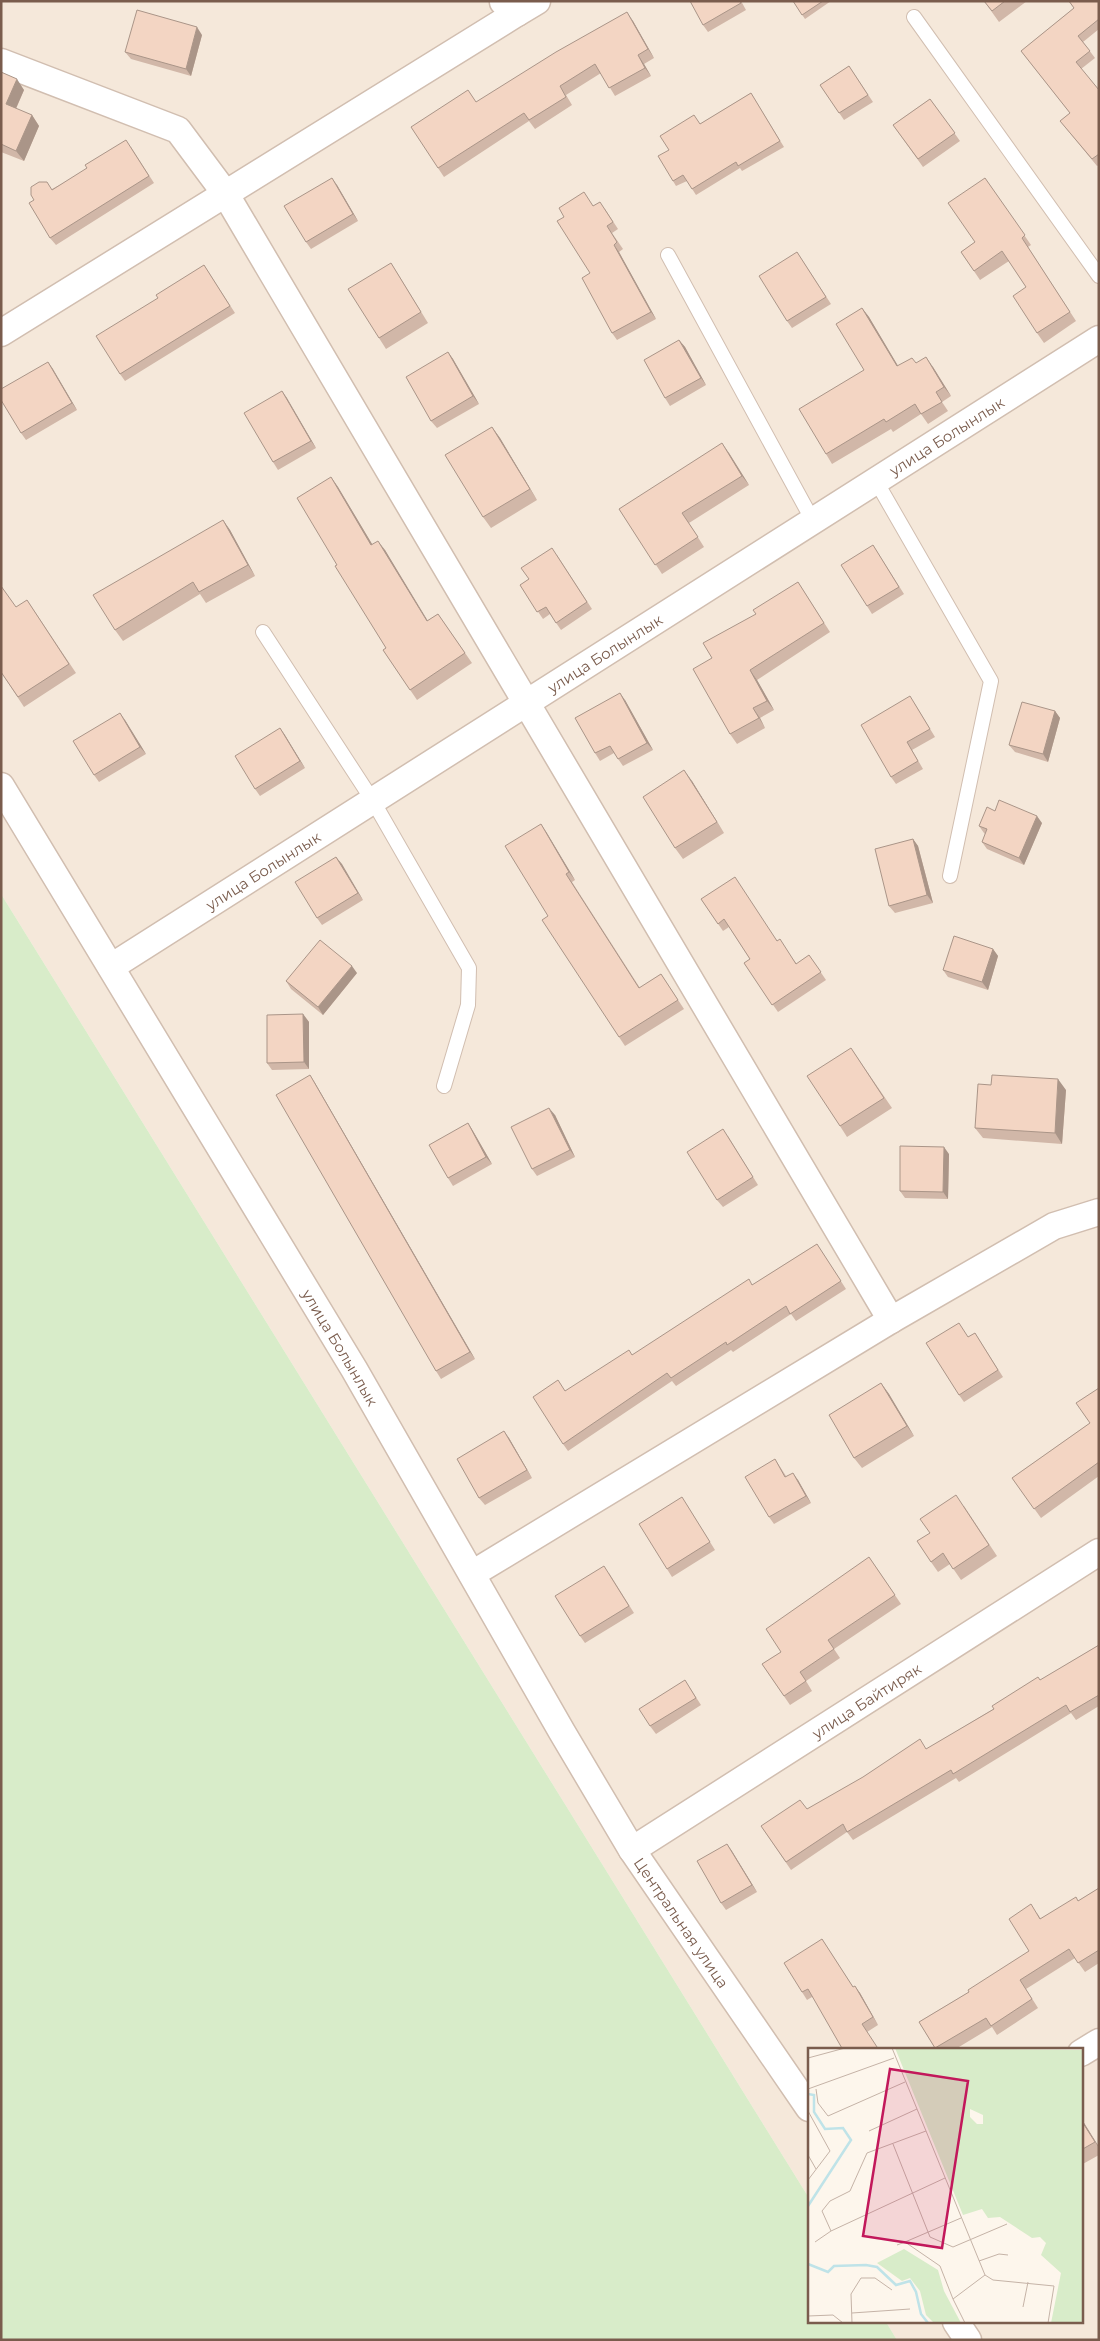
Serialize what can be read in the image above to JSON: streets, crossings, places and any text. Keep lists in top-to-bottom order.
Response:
{
  "streets": {
    "street": ["улица Болынлык", "улица Байтиряк", "Центральная улица"]
  },
  "crossings": [
    ["улица Болынлык", "Центральная улица"],
    ["улица Байтиряк", "Центральная улица"]
  ]
}
